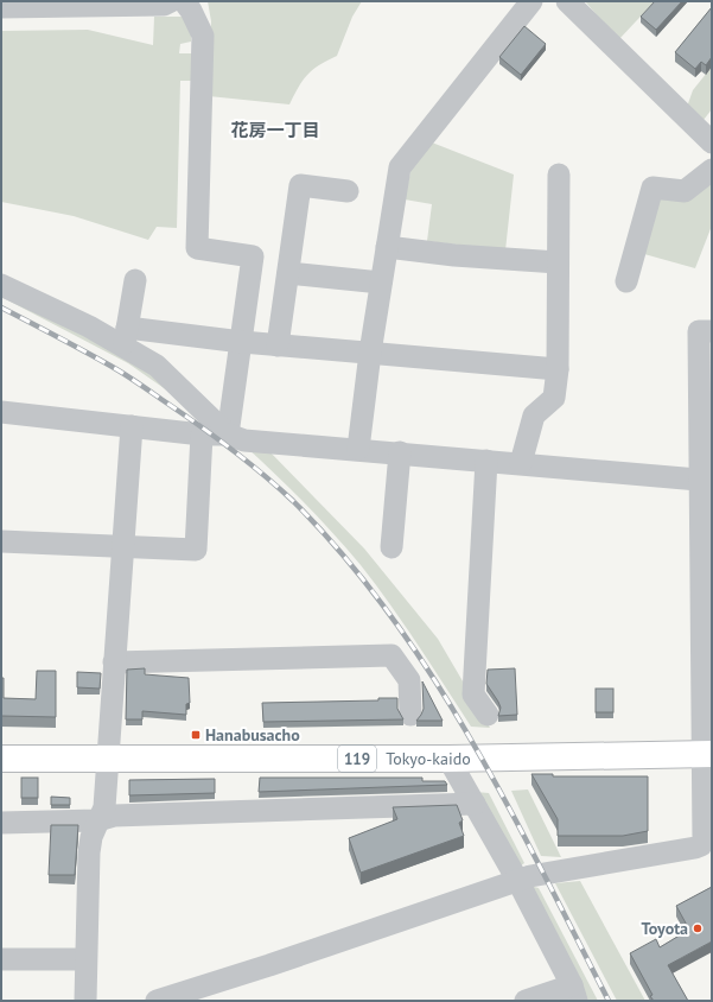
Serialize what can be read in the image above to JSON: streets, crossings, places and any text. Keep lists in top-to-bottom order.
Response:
{
  "streets": {
    "highway": ["119", "Tokyo-kaido"]
  },
  "districts": ["花房一丁目"],
  "places": {
    "transit": ["Hanabusacho"],
    "other": ["Toyota"]
  }
}
